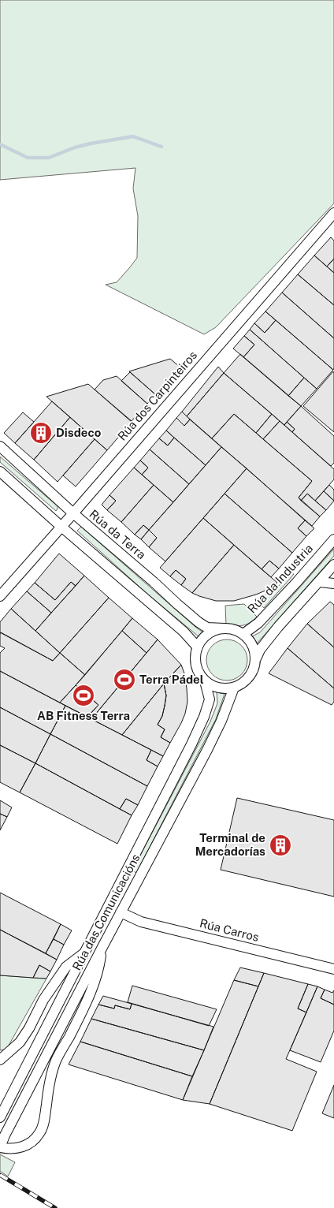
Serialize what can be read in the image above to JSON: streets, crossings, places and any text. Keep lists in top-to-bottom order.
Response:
{
  "streets": {
    "street": [
      "Rúa dos Carpinteiros",
      "Rúa da Terra",
      "Rúa da Industria",
      "Rúa das Comunicacións",
      "Rúa Carros"
    ]
  },
  "crossings": [
    ["Rúa dos Carpinteiros", "Rúa da Terra"],
    ["Rúa da Terra", "Rúa da Industria"],
    ["Rúa da Terra", "Rúa das Comunicacións"],
    ["Rúa da Industria", "Rúa das Comunicacións"],
    ["Rúa das Comunicacións", "Rúa Carros"]
  ],
  "places": {
    "building": ["Disdeco", "Terminal de Mercadorías"],
    "sports": ["Terra Pádel", "AB Fitness Terra"]
  }
}
